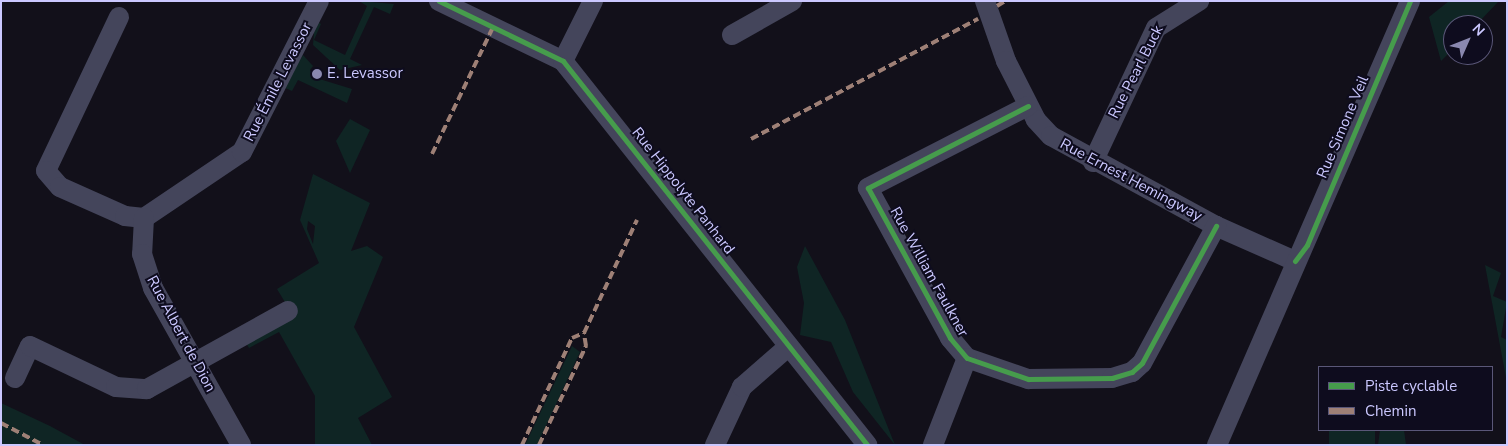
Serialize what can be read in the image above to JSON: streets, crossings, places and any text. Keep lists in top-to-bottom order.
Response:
{
  "streets": {
    "street": [
      "Rue Pearl Buck",
      "Rue Émile Levassor",
      "Rue Simone Veil",
      "Rue Ernest Hemingway",
      "Rue Hippolyte Panhard",
      "Rue William Faulkner",
      "Rue Albert de Dion"
    ]
  },
  "crossings": [
    ["Rue Pearl Buck", "Rue Ernest Hemingway"],
    ["Rue Émile Levassor", "Rue Albert de Dion"],
    ["Rue Simone Veil", "Rue Ernest Hemingway"],
    ["Rue Ernest Hemingway", "Rue William Faulkner"]
  ],
  "places": ["E. Levassor"],
  "legend": ["Piste cyclable", "Chemin"],
  "north": "top right"
}
